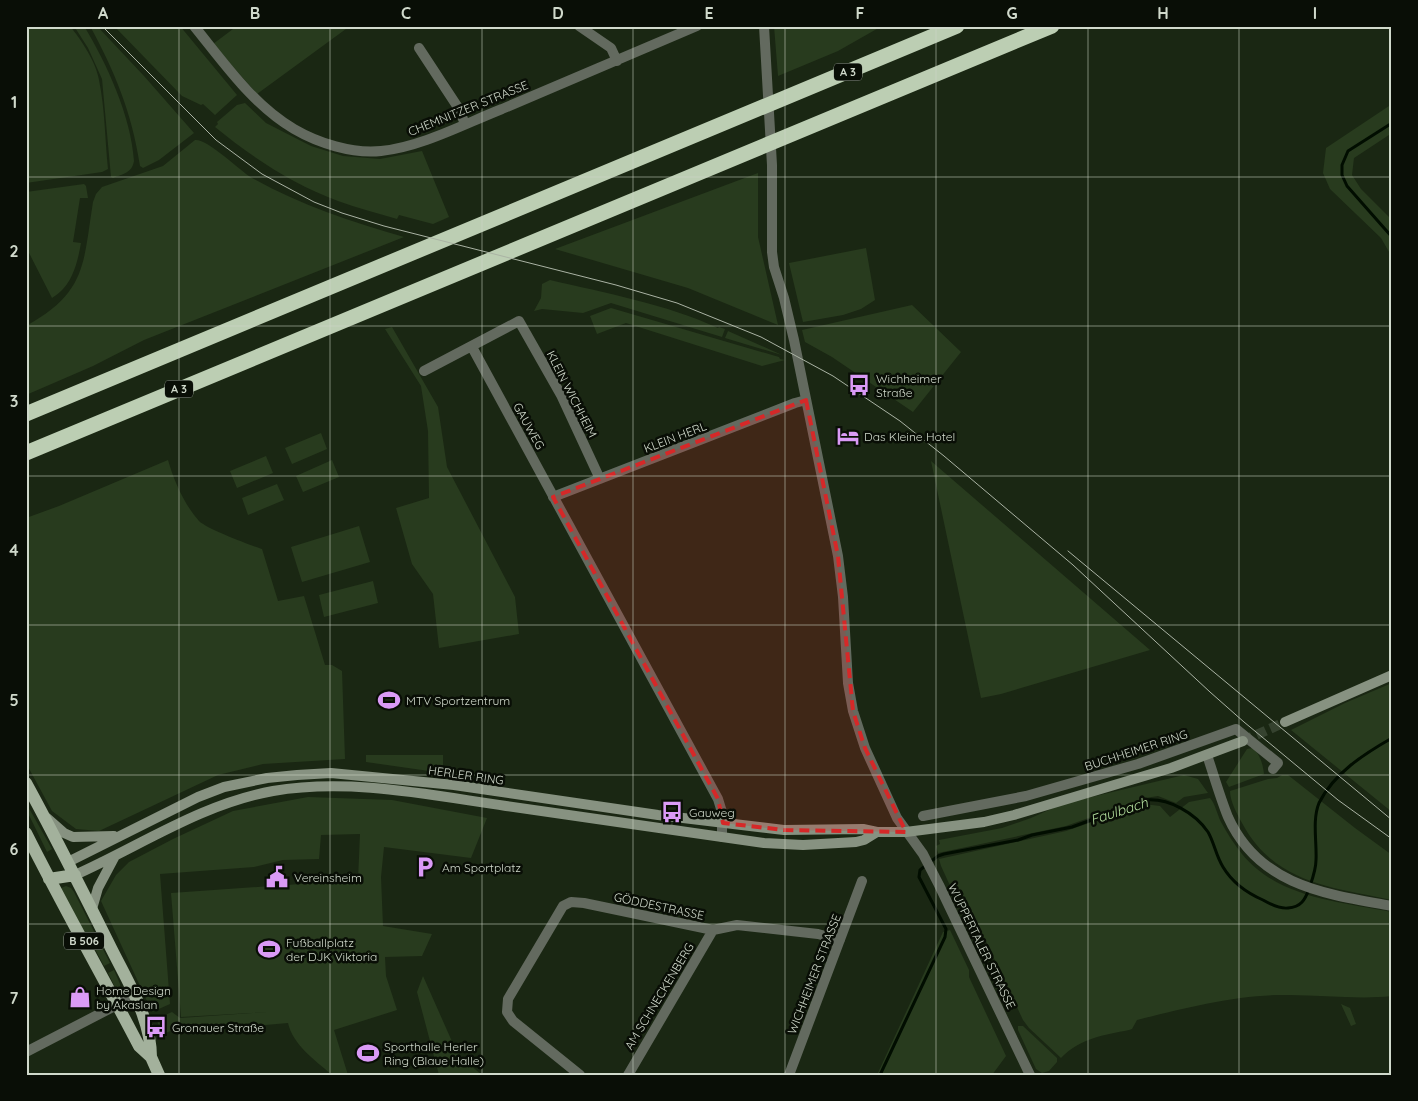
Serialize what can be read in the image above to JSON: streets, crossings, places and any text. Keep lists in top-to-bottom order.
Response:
{
  "streets": {
    "highway": ["A 3"],
    "main road": ["BUCHHEIMER RING", "HERLER RING", "B 506"],
    "street": [
      "CHEMNITZER STRASSE",
      "KLEIN WICHHEIM",
      "GAUWEG",
      "KLEIN HERL",
      "GÖDDESTRASSE",
      "WUPPERTALER STRASSE",
      "WICHHEIMER STRASSE",
      "AM SCHNECKENBERG"
    ]
  },
  "crossings": [
    ["KLEIN WICHHEIM", "GAUWEG"],
    ["KLEIN WICHHEIM", "KLEIN HERL"],
    ["GAUWEG", "KLEIN HERL"],
    ["GAUWEG", "HERLER RING"],
    ["BUCHHEIMER RING", "HERLER RING"],
    ["BUCHHEIMER RING", "WUPPERTALER STRASSE"],
    ["HERLER RING", "B 506"],
    ["HERLER RING", "WUPPERTALER STRASSE"],
    ["GÖDDESTRASSE", "WICHHEIMER STRASSE"],
    ["GÖDDESTRASSE", "AM SCHNECKENBERG"]
  ],
  "water": ["Faulbach"],
  "places": {
    "bus stop": ["Wichheimer Straße", "Gauweg", "Gronauer Straße"],
    "hotel": ["Das Kleine Hotel"],
    "sports": ["MTV Sportzentrum", "Fußballplatz der DJK Viktoria", "Sporthalle Herler Ring (Blaue Halle)"],
    "parking": ["Am Sportplatz"],
    "public building": ["Vereinsheim"],
    "shop": ["Home Design by Akaslan"]
  },
  "grid": {
    "columns": [
      "A",
      "B",
      "C",
      "D",
      "E",
      "F",
      "G",
      "H",
      "I"
    ],
    "rows": [
      "1",
      "2",
      "3",
      "4",
      "5",
      "6",
      "7"
    ]
  }
}
